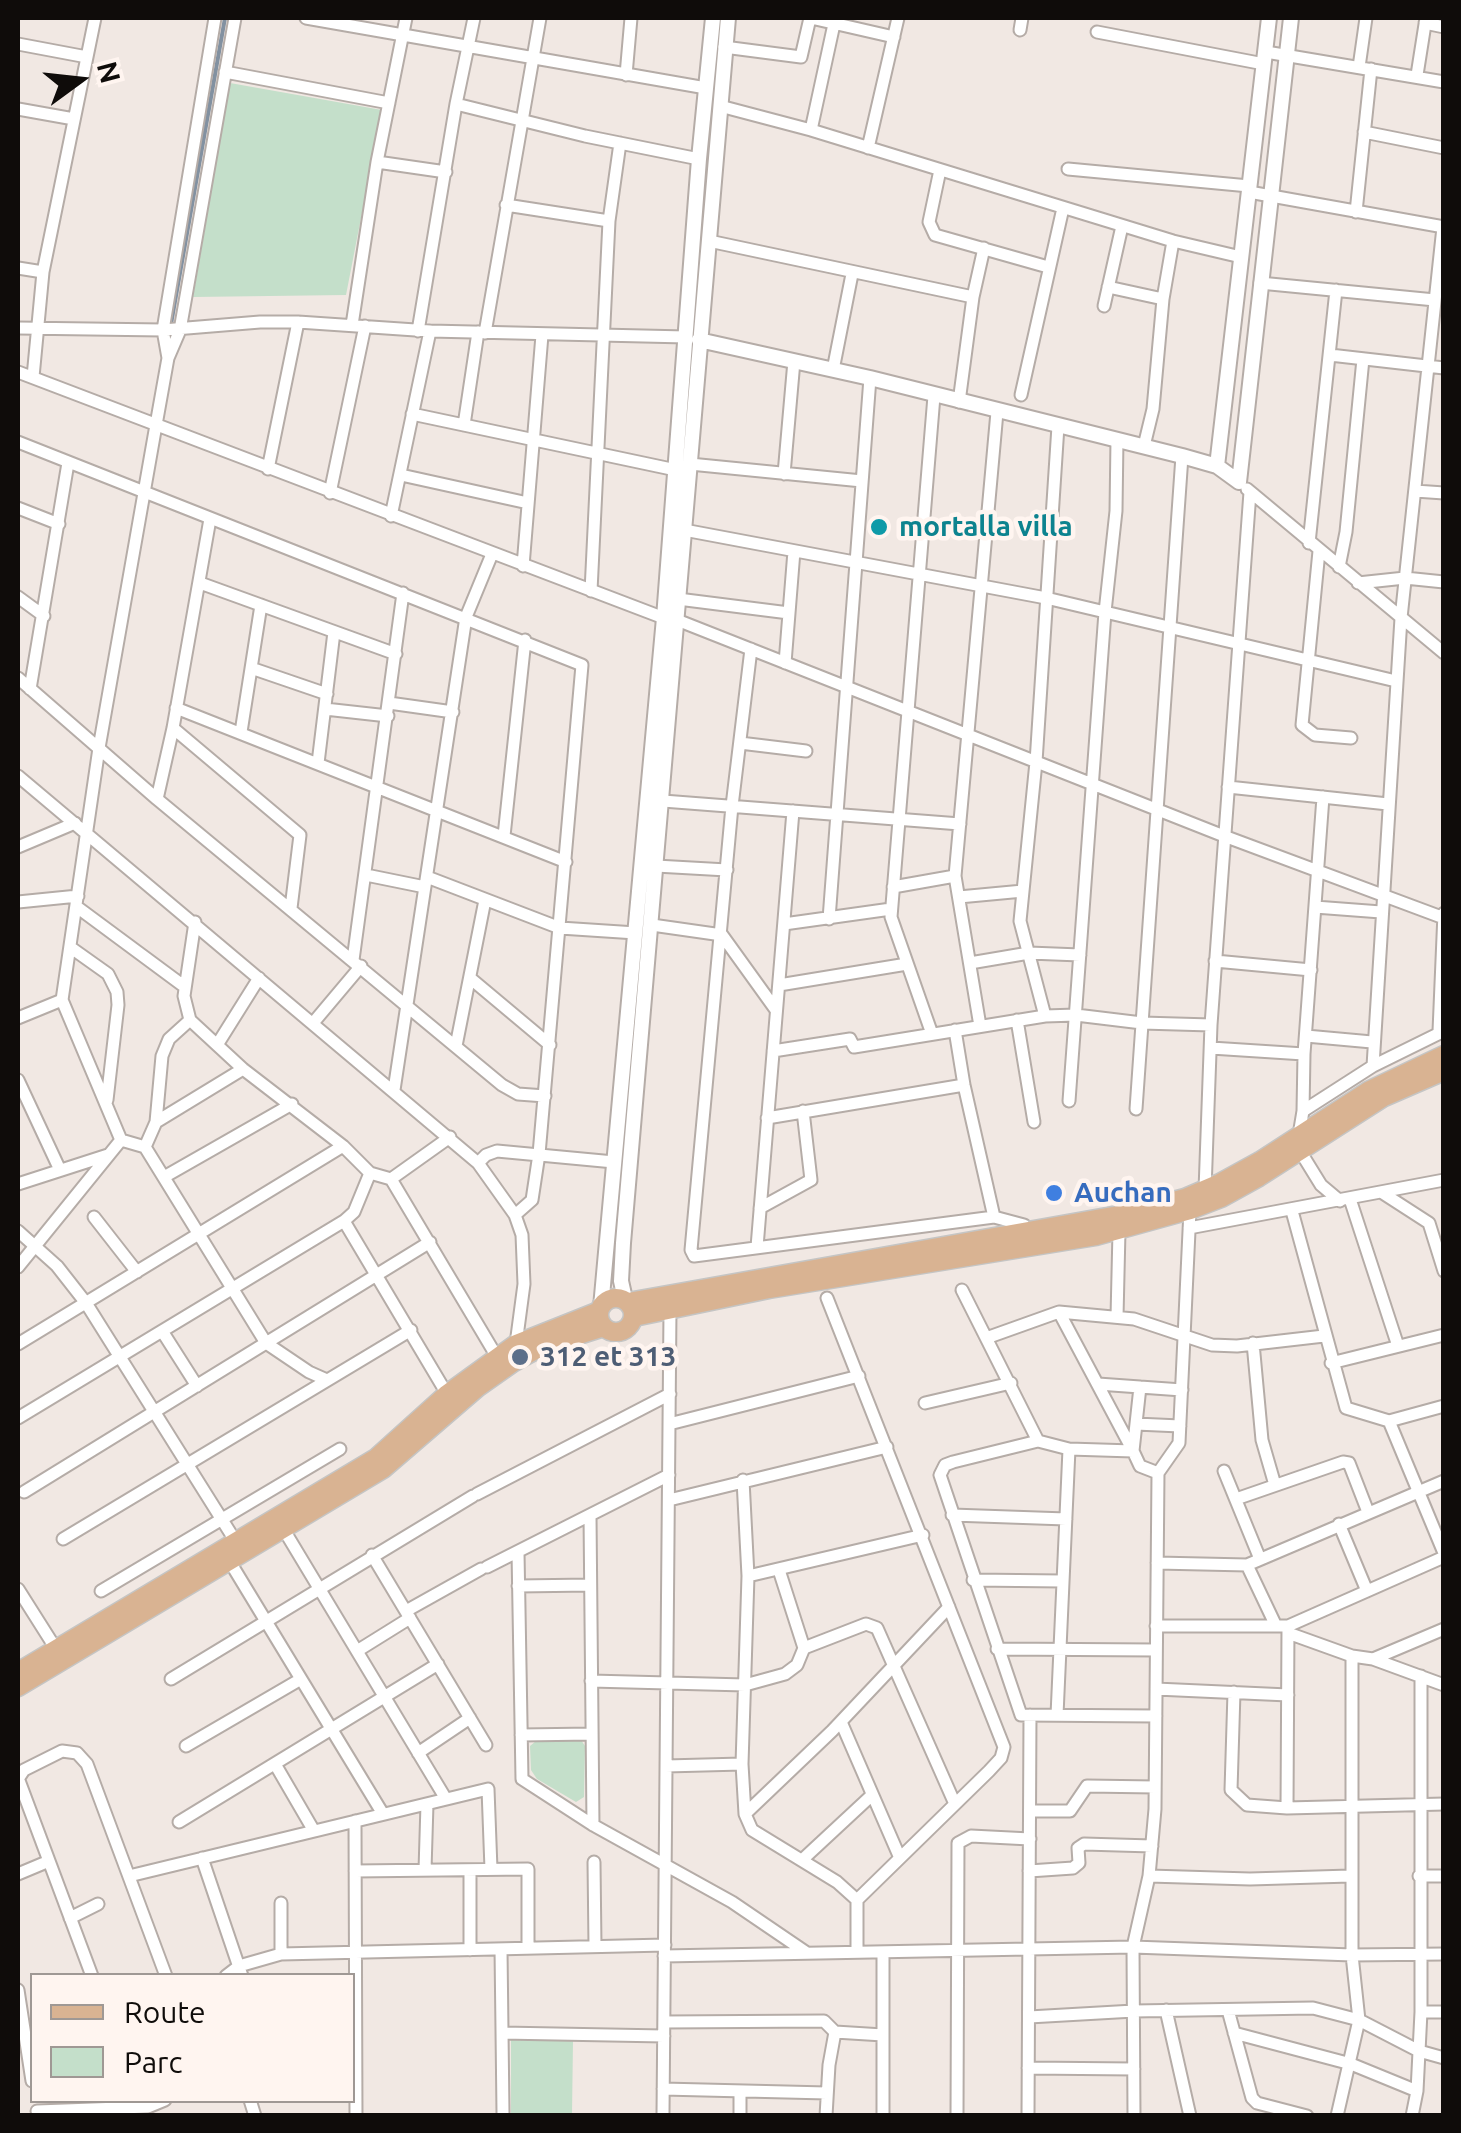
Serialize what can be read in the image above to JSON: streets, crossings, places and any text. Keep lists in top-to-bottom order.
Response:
{
  "places": ["mortalla villa", "Auchan", "312 et 313"],
  "legend": ["Route", "Parc"],
  "north": "right"
}
